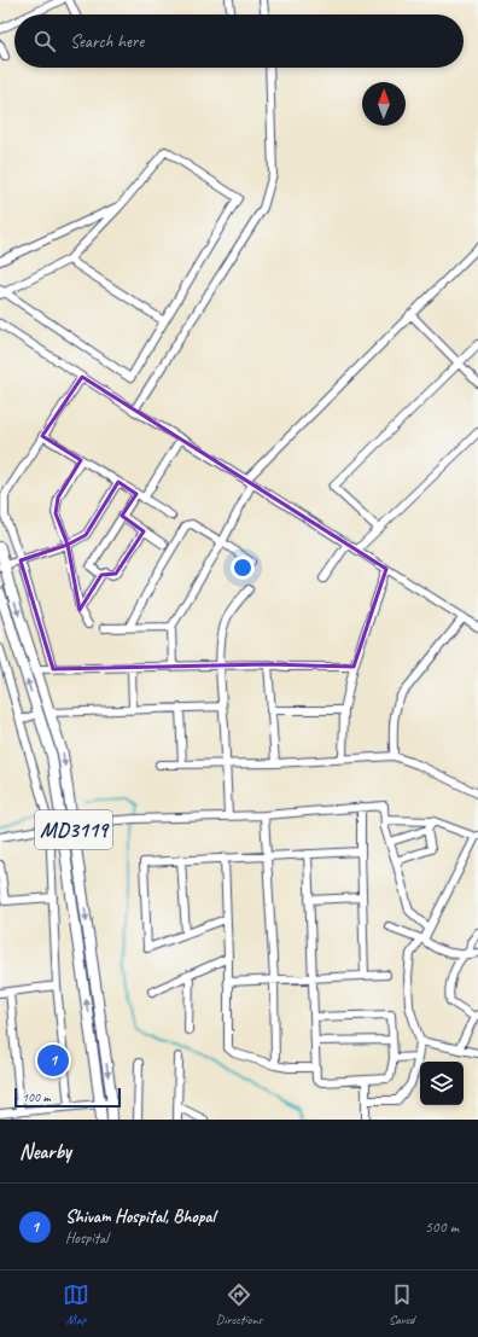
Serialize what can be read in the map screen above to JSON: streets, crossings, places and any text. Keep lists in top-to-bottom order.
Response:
{
  "streets": {
    "main road": ["MD3119"]
  },
  "scale_bar": "100 m",
  "north": "top",
  "page": {
    "search": "Search here",
    "pins": "1",
    "scale": "100 m",
    "heading": "Nearby",
    "list": [
      {
        "mark": "1",
        "name": "Shivam Hospital, Bhopal",
        "note": "Hospital",
        "value": "500 m"
      }
    ],
    "nav": ["Map", "Directions", "Saved"]
  }
}
